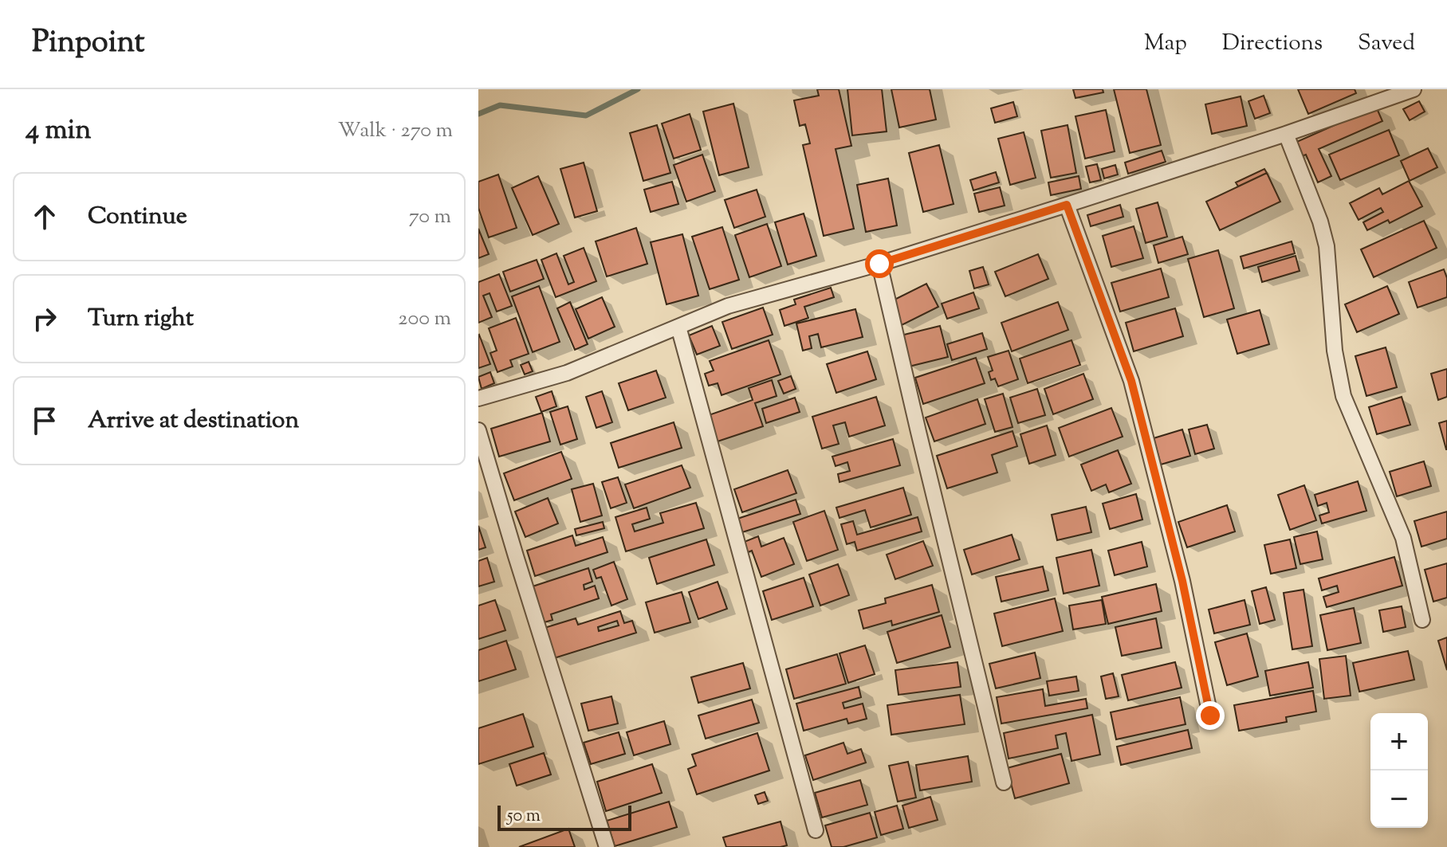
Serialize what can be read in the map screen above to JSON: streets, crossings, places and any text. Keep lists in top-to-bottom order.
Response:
{
  "scale_bar": "50 m",
  "page": {
    "header": "Pinpoint",
    "nav": ["Map", "Directions", "Saved"],
    "heading": ["4 min", "Walk · 270 m"],
    "list": [
      ["Continue", "70 m"],
      ["Turn right", "200 m"],
      "Arrive at destination"
    ],
    "map_buttons": ["+", "−"],
    "scale": "50 m"
  }
}
